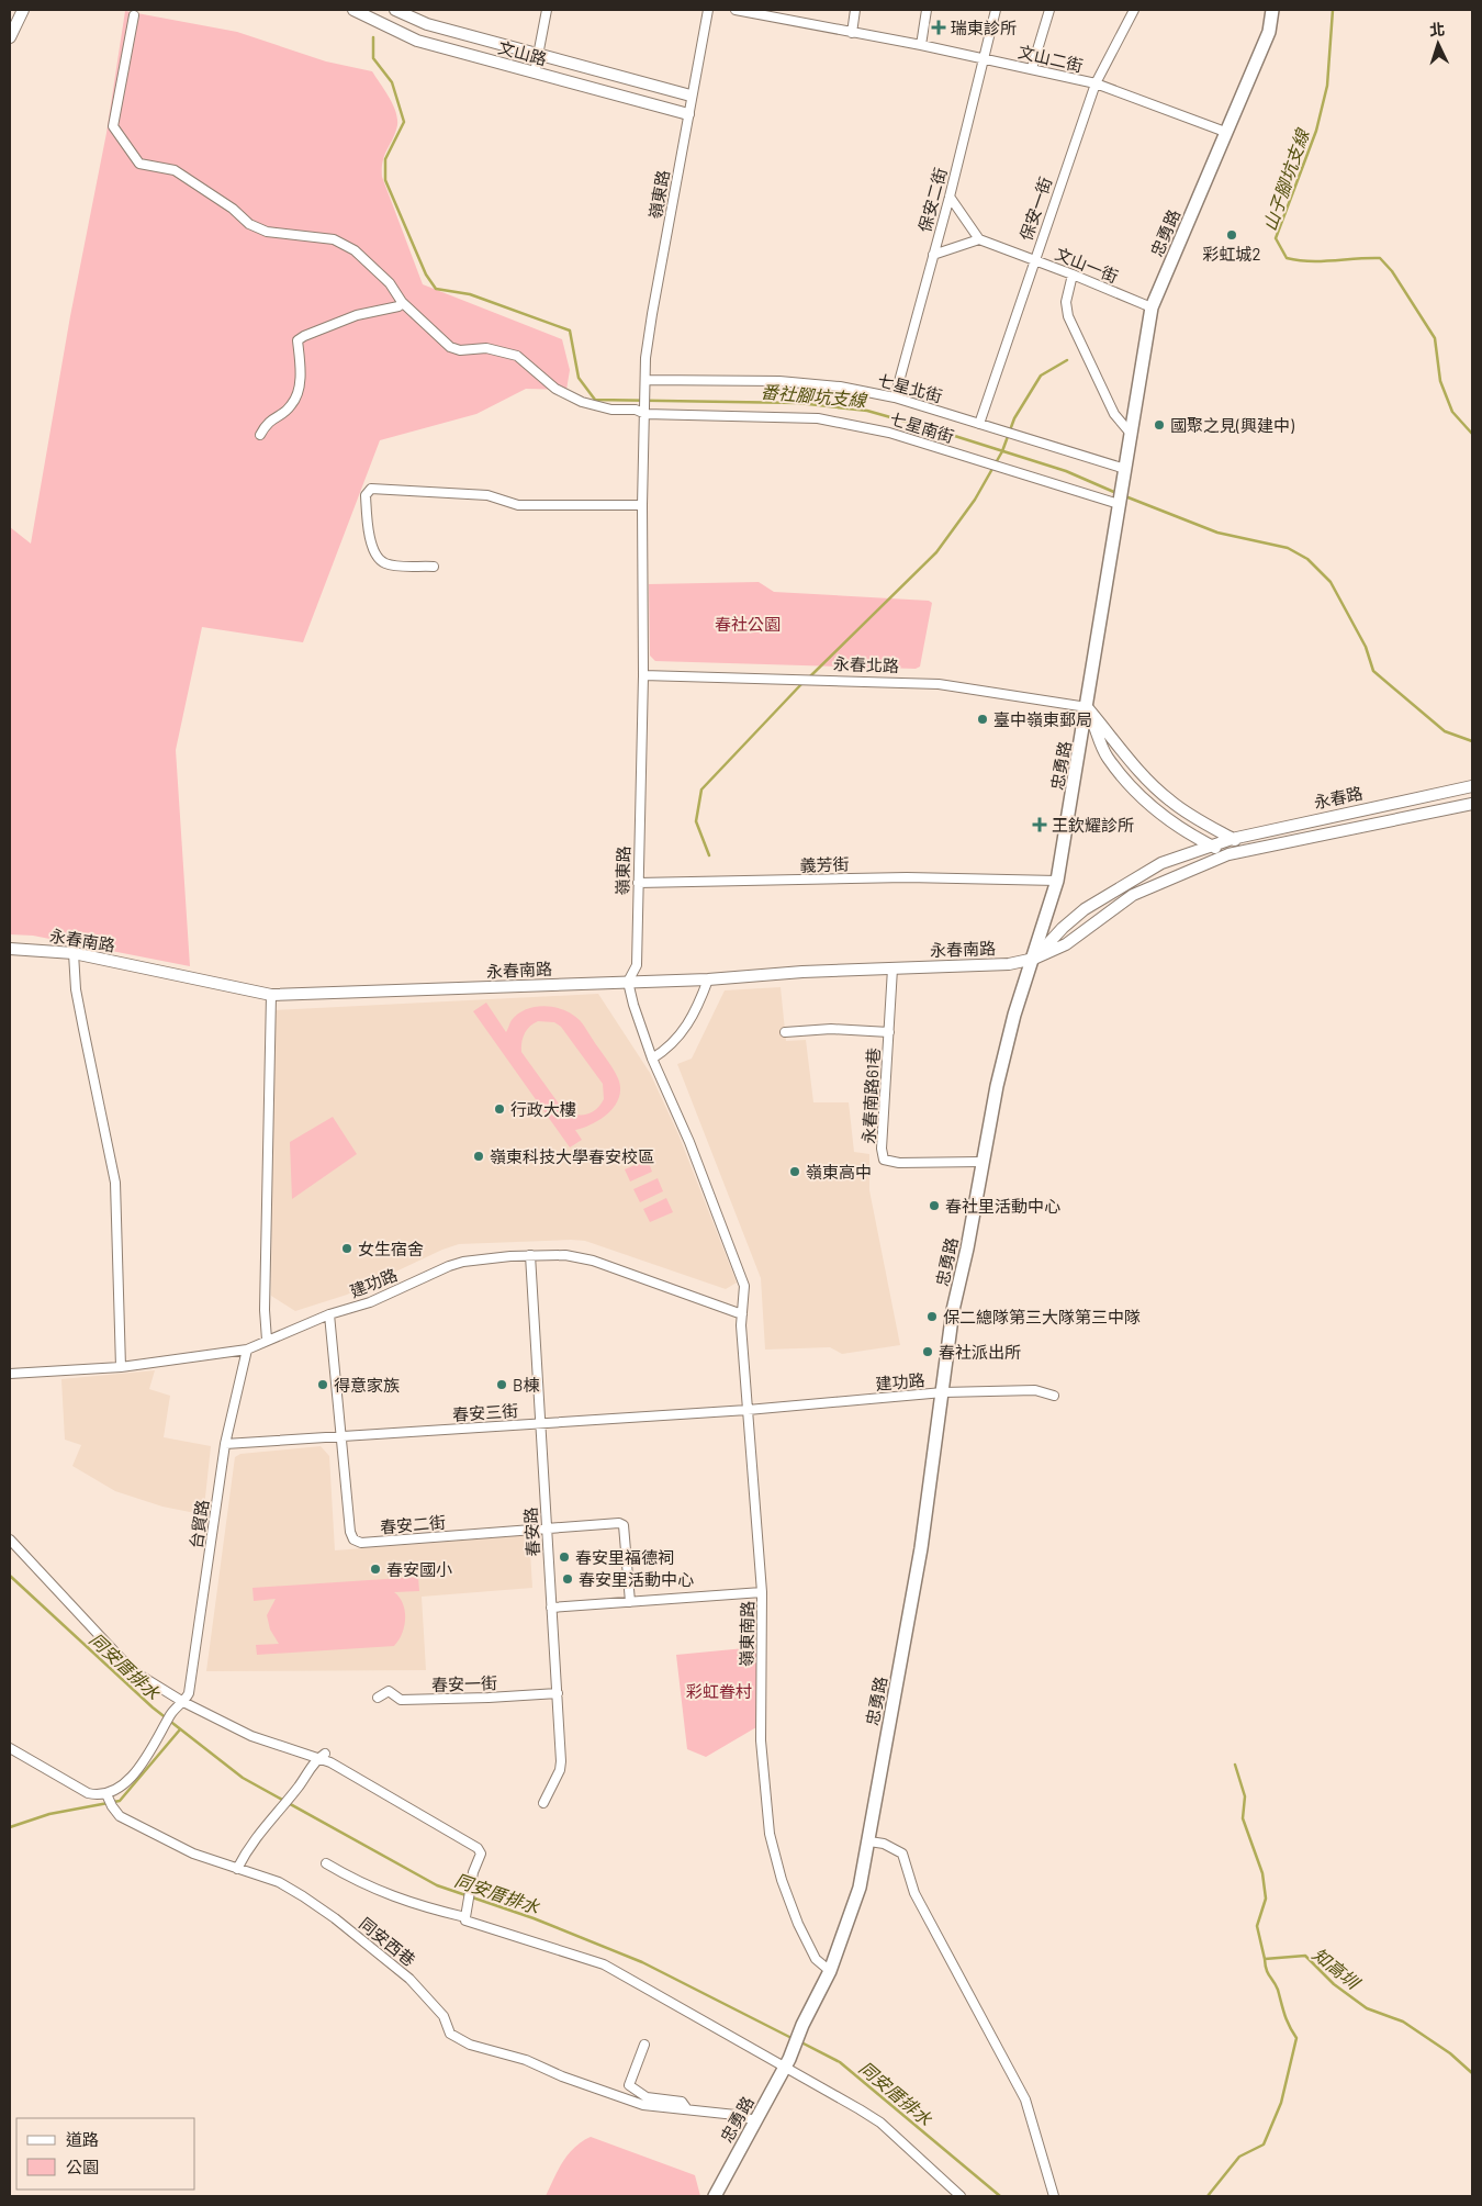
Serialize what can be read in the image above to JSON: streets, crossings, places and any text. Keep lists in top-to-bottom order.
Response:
{
  "streets": {
    "main road": ["忠勇路"],
    "street": [
      "文山路",
      "文山二街",
      "嶺東路",
      "保安二街",
      "保安一街",
      "文山一街",
      "七星北街",
      "七星南街",
      "永春北路",
      "永春路",
      "義芳街",
      "永春南路",
      "永春南路61巷",
      "建功路",
      "春安三街",
      "台貿路",
      "春安二街",
      "春安路",
      "嶺東南路",
      "春安一街",
      "同安西巷"
    ]
  },
  "crossings": [
    ["文山路", "嶺東路"],
    ["文山二街", "保安二街"],
    ["文山二街", "保安一街"],
    ["文山二街", "忠勇路"],
    ["嶺東路", "七星北街"],
    ["嶺東路", "七星南街"],
    ["嶺東路", "永春北路"],
    ["嶺東路", "義芳街"],
    ["嶺東路", "永春南路"],
    ["保安二街", "七星北街"],
    ["保安一街", "文山一街"],
    ["保安一街", "七星北街"],
    ["忠勇路", "文山一街"],
    ["忠勇路", "七星北街"],
    ["忠勇路", "七星南街"],
    ["忠勇路", "永春北路"],
    ["忠勇路", "義芳街"],
    ["忠勇路", "永春南路"],
    ["忠勇路", "永春南路61巷"],
    ["忠勇路", "建功路"],
    ["忠勇路", "嶺東南路"],
    ["忠勇路", "同安西巷"],
    ["永春路", "永春南路"],
    ["永春南路", "永春南路61巷"],
    ["建功路", "春安三街"],
    ["建功路", "台貿路"],
    ["建功路", "春安二街"],
    ["建功路", "春安路"],
    ["建功路", "嶺東南路"],
    ["春安三街", "台貿路"],
    ["春安三街", "春安二街"],
    ["春安三街", "春安路"],
    ["春安三街", "嶺東南路"],
    ["春安二街", "春安路"],
    ["春安路", "春安一街"]
  ],
  "water": [
    "山子腳坑支線",
    "番社腳坑支線",
    "同安厝排水",
    "知高圳"
  ],
  "parks": ["春社公園", "彩虹眷村"],
  "places": {
    "health": ["瑞東診所", "王欽耀診所"],
    "other": [
      "彩虹城2",
      "國聚之見(興建中)",
      "臺中嶺東郵局",
      "行政大樓",
      "嶺東科技大學春安校區",
      "嶺東高中",
      "春社里活動中心",
      "女生宿舍",
      "保二總隊第三大隊第三中隊",
      "春社派出所",
      "得意家族",
      "B棟",
      "春安里福德祠",
      "春安國小",
      "春安里活動中心"
    ]
  },
  "legend": ["道路", "公園"],
  "north": "top"
}
